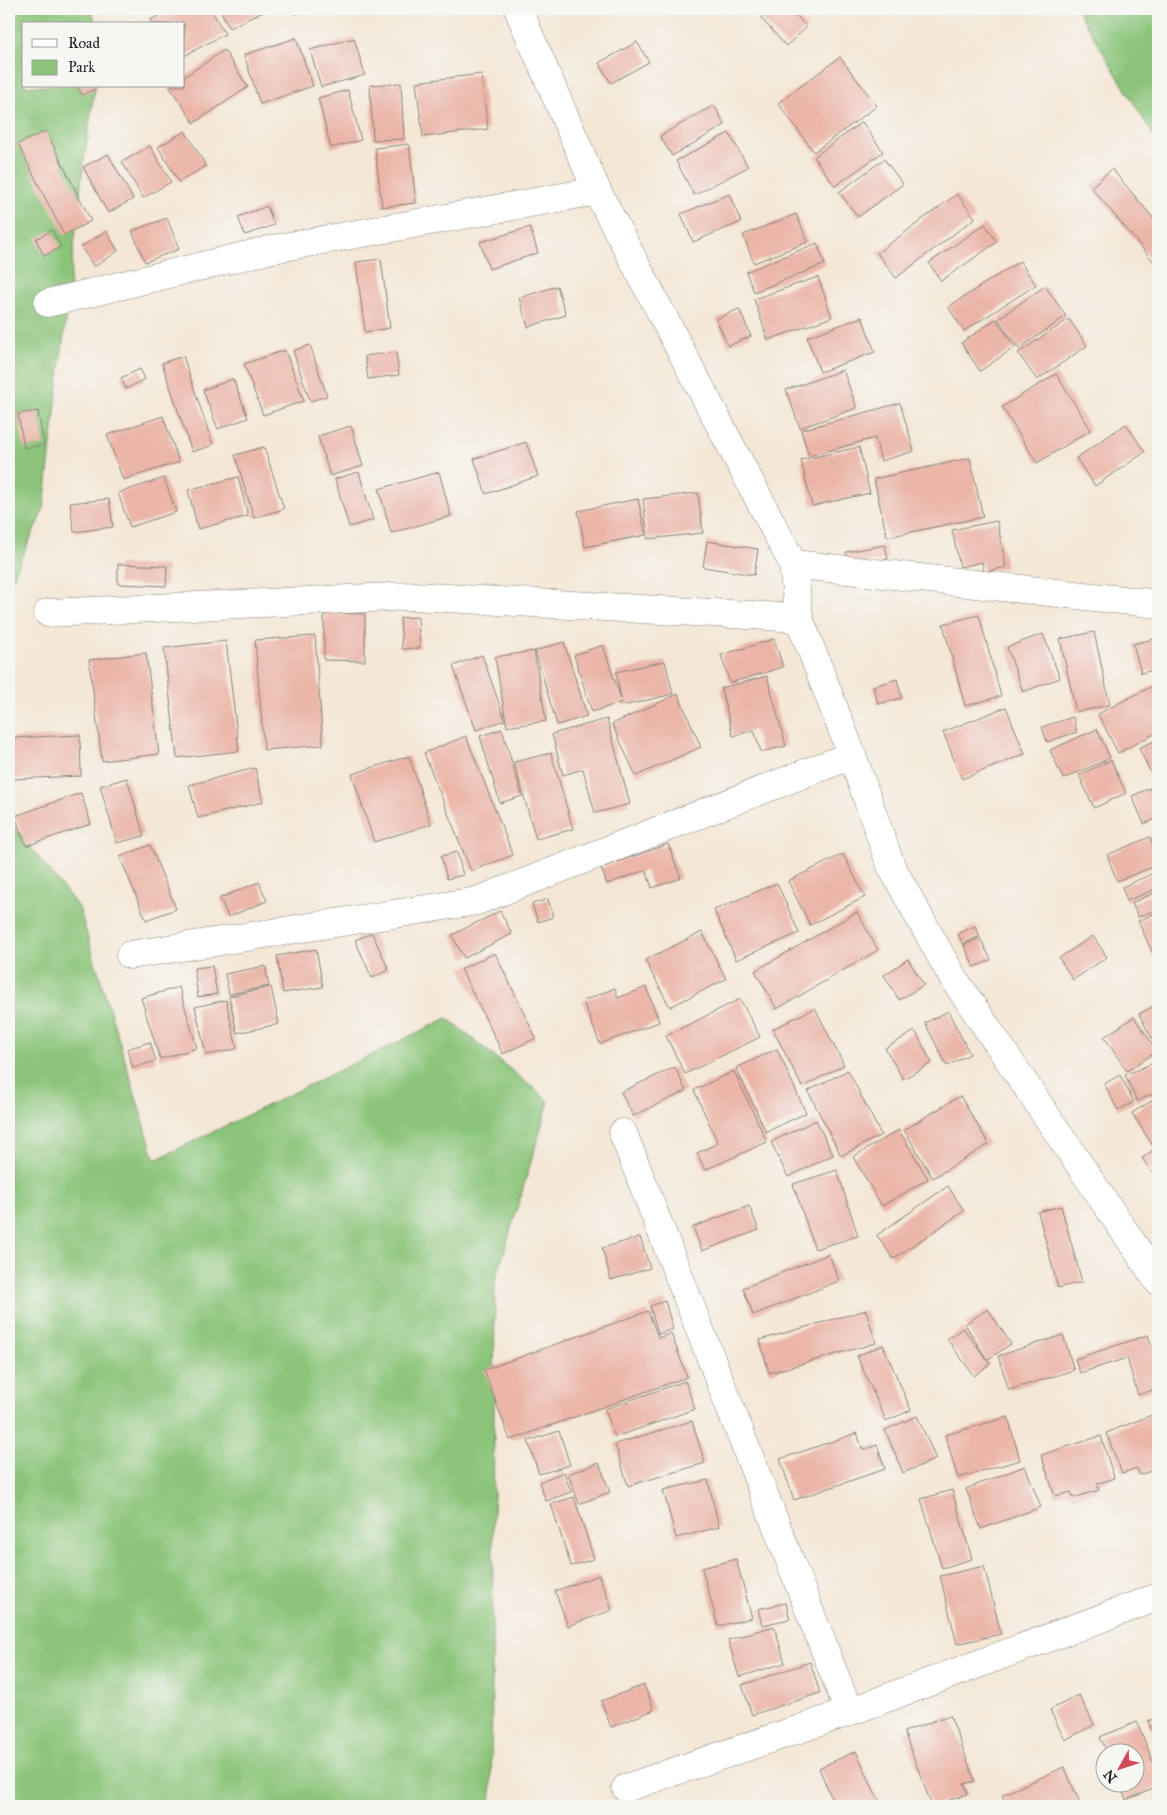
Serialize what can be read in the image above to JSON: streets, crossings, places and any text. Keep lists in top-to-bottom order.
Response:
{
  "legend": ["Road", "Park"],
  "north": "bottom left"
}
